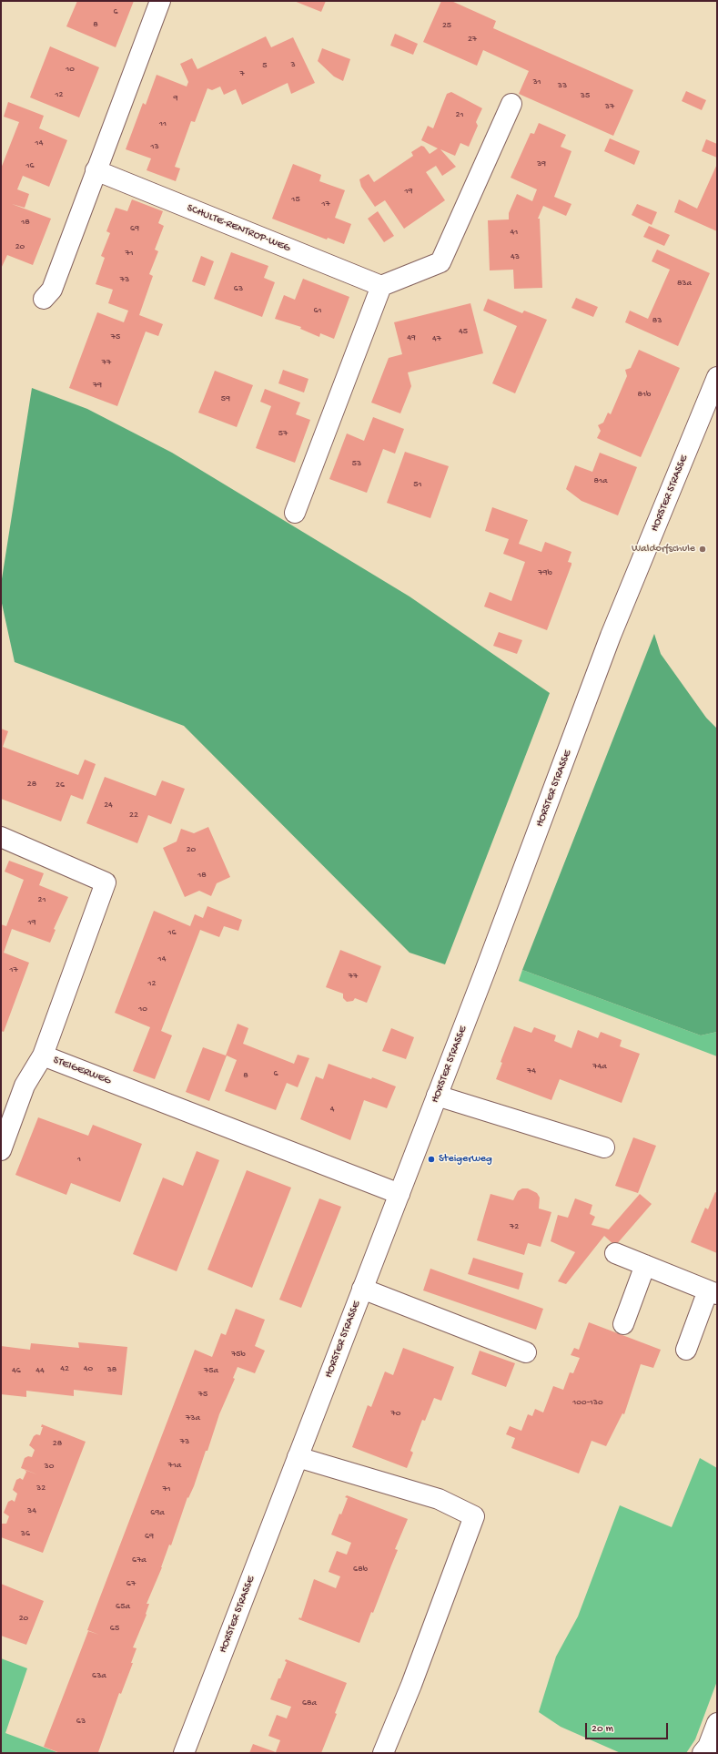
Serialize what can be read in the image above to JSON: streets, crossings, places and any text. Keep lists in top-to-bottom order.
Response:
{
  "streets": {
    "street": ["SCHULTE-RENTROP-WEG", "HORSTER STRASSE", "STEIGERWEG"]
  },
  "crossings": [
    ["HORSTER STRASSE", "STEIGERWEG"]
  ],
  "places": ["Waldorfschule", "Steigerweg"],
  "house_numbers": [
    "6",
    "8",
    "25",
    "27",
    "3",
    "5",
    "10",
    "7",
    "31",
    "33",
    "12",
    "35",
    "9",
    "37",
    "21",
    "11",
    "14",
    "13",
    "39",
    "16",
    "19",
    "15",
    "17",
    "18",
    "69",
    "41",
    "20",
    "71",
    "43",
    "73",
    "83a",
    "63",
    "61",
    "83",
    "45",
    "75",
    "49",
    "47",
    "77",
    "79",
    "81b",
    "59",
    "57",
    "53",
    "81a",
    "51",
    "79b",
    "28",
    "26",
    "24",
    "22",
    "20",
    "18",
    "21",
    "19",
    "16",
    "14",
    "17",
    "77",
    "12",
    "10",
    "74a",
    "74",
    "6",
    "8",
    "4",
    "1",
    "72",
    "75b",
    "42",
    "40",
    "38",
    "46",
    "44",
    "75a",
    "75",
    "100-130",
    "70",
    "73a",
    "73",
    "28",
    "71a",
    "30",
    "32",
    "71",
    "34",
    "69a",
    "36",
    "69",
    "67a",
    "68b",
    "67",
    "65a",
    "20",
    "65",
    "63a",
    "68a",
    "63"
  ],
  "scale_bar": "20 m"
}
